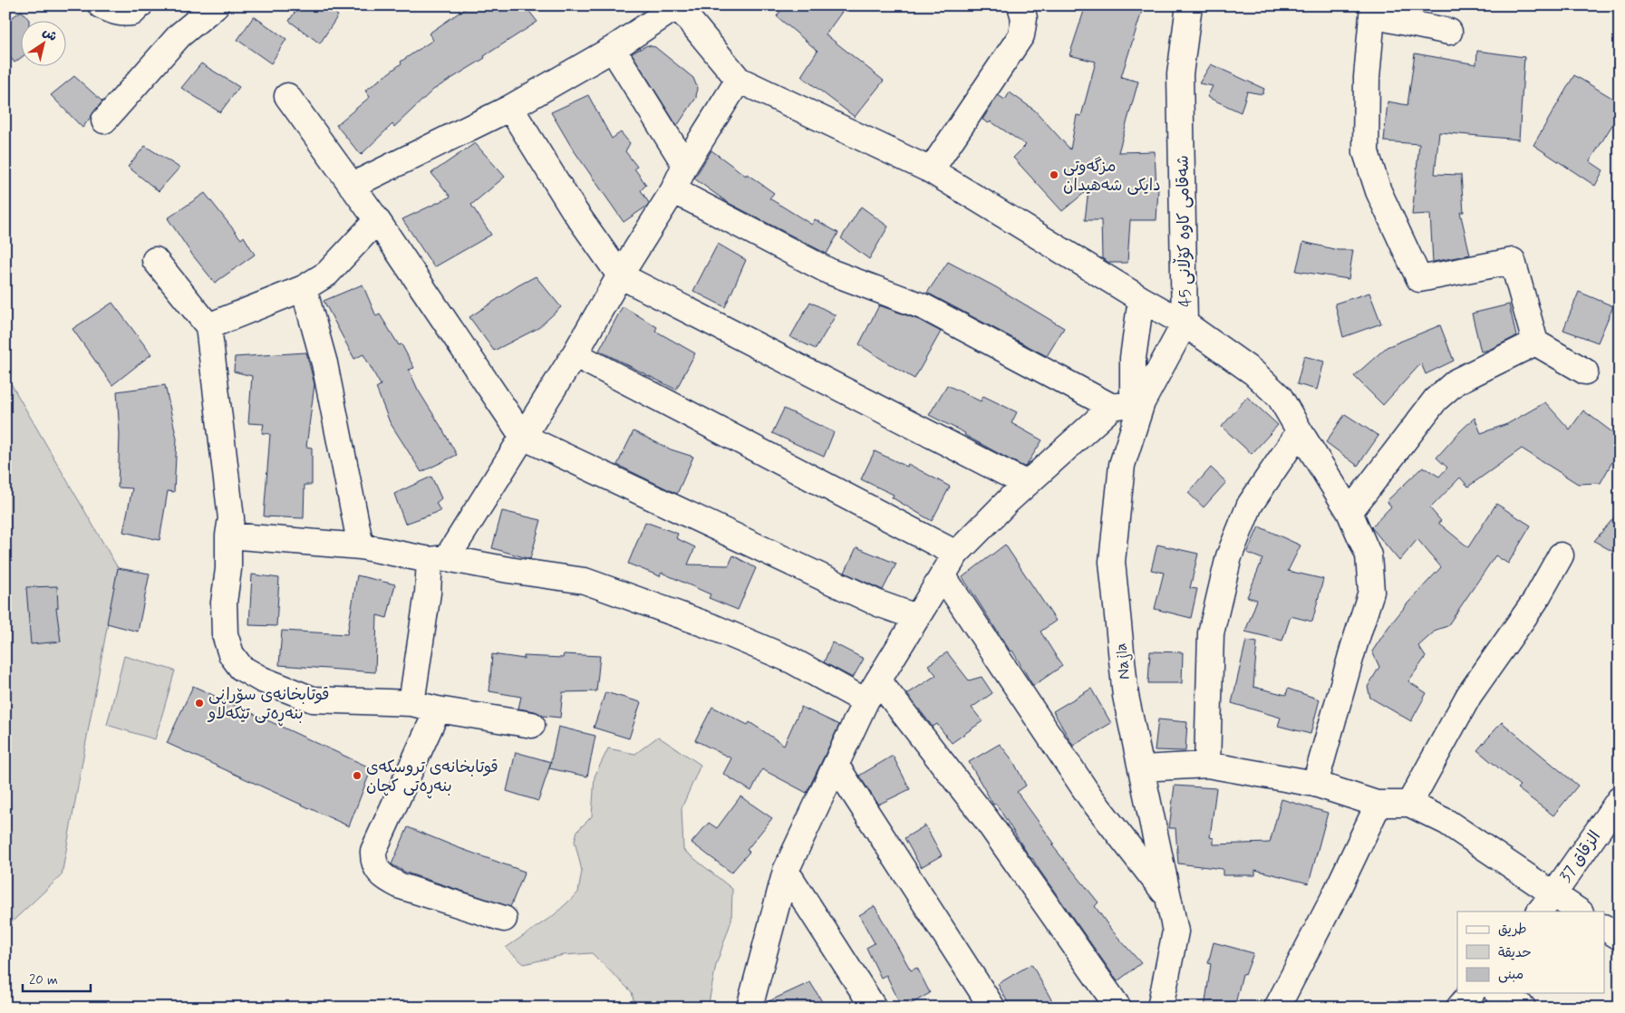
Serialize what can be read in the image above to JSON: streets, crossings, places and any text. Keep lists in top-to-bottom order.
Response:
{
  "streets": {
    "street": ["شەقامی کاوە کۆڵانی 45", "Najla", "الزقاق 37"]
  },
  "crossings": [
    ["شەقامی کاوە کۆڵانی 45", "Najla"]
  ],
  "places": ["مزگەوتی دایکی شەهیدان", "قوتابخانەی سۆرانی بنەڕەتی تێکەڵاو", "قوتابخانەی تروسکەی بنەڕەتی کچان"],
  "legend": ["طريق", "حديقة", "مبنى"],
  "scale_bar": "20 m",
  "north": "top right"
}
